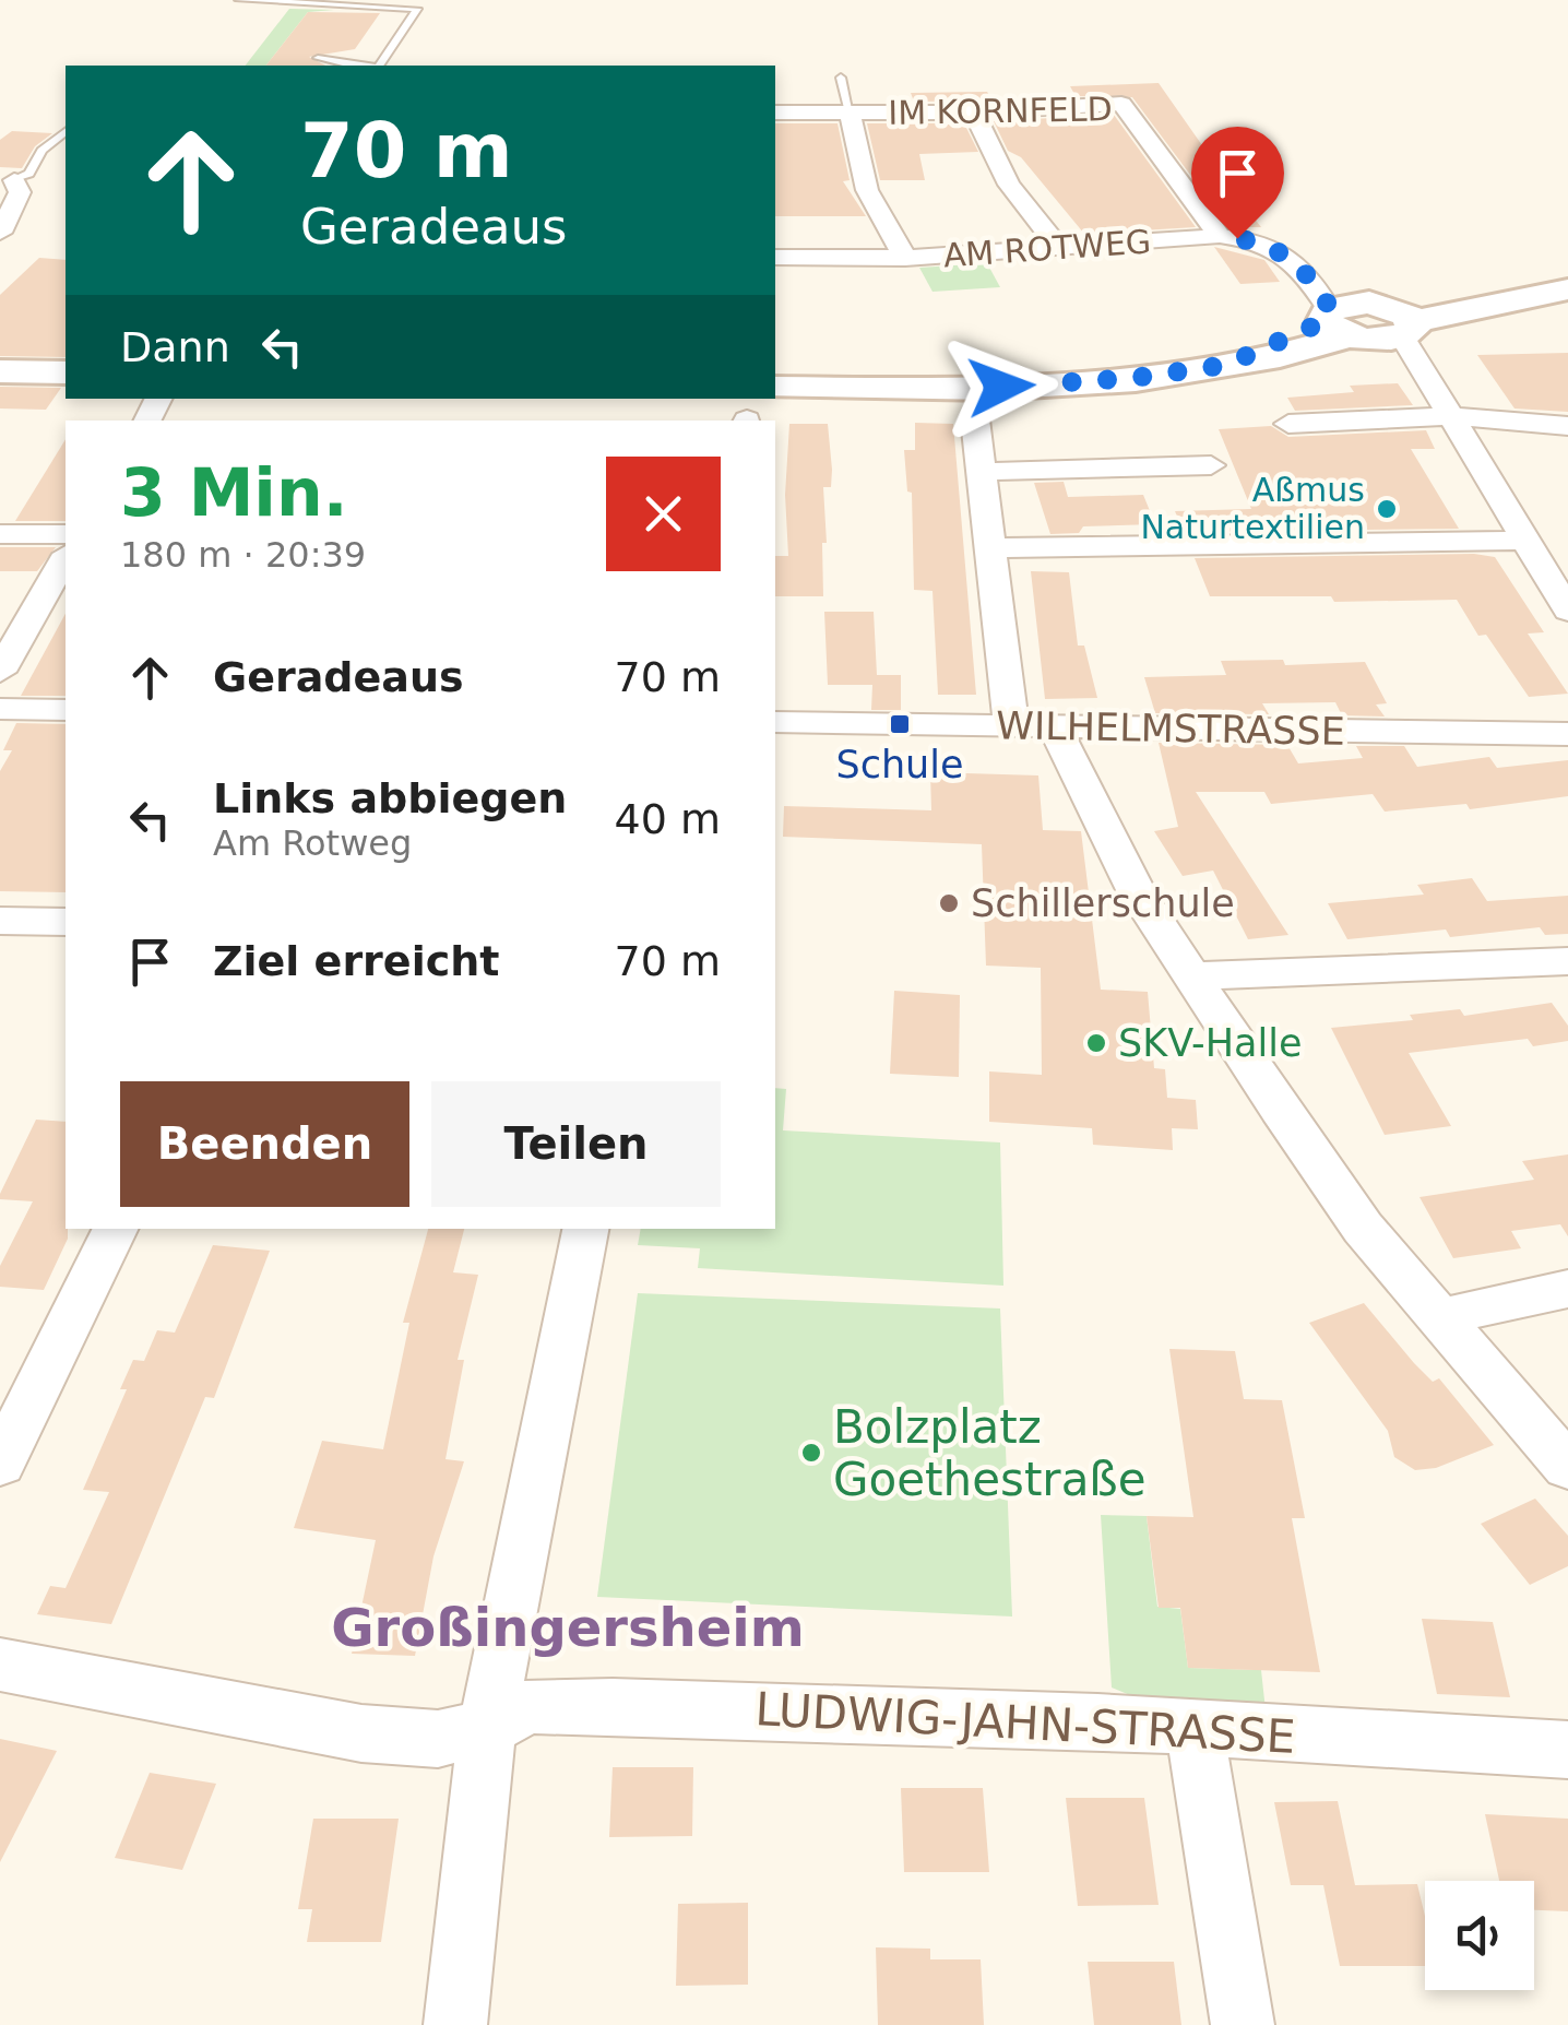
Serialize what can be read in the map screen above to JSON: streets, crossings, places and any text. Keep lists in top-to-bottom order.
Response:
{
  "streets": {
    "street": [
      "IM KORNFELD",
      "AM ROTWEG",
      "WILHELMSTRASSE",
      "LUDWIG-JAHN-STRASSE"
    ]
  },
  "crossings": [
    ["IM KORNFELD", "AM ROTWEG"]
  ],
  "districts": ["Großingersheim"],
  "places": {
    "other": [
      "Aßmus Naturtextilien",
      "Schillerschule",
      "SKV-Halle",
      "Bolzplatz Goethestraße"
    ],
    "transit": ["Schule"]
  },
  "page": {
    "turn": ["70 m", "Geradeaus"],
    "then": "Dann",
    "heading": ["3 Min.", "180 m · 20:39"],
    "list": [
      {
        "name": "Geradeaus",
        "value": "70 m"
      },
      {
        "name": "Links abbiegen",
        "note": "Am Rotweg",
        "value": "40 m"
      },
      {
        "name": "Ziel erreicht",
        "value": "70 m"
      }
    ],
    "buttons": ["Beenden", "Teilen"]
  }
}
